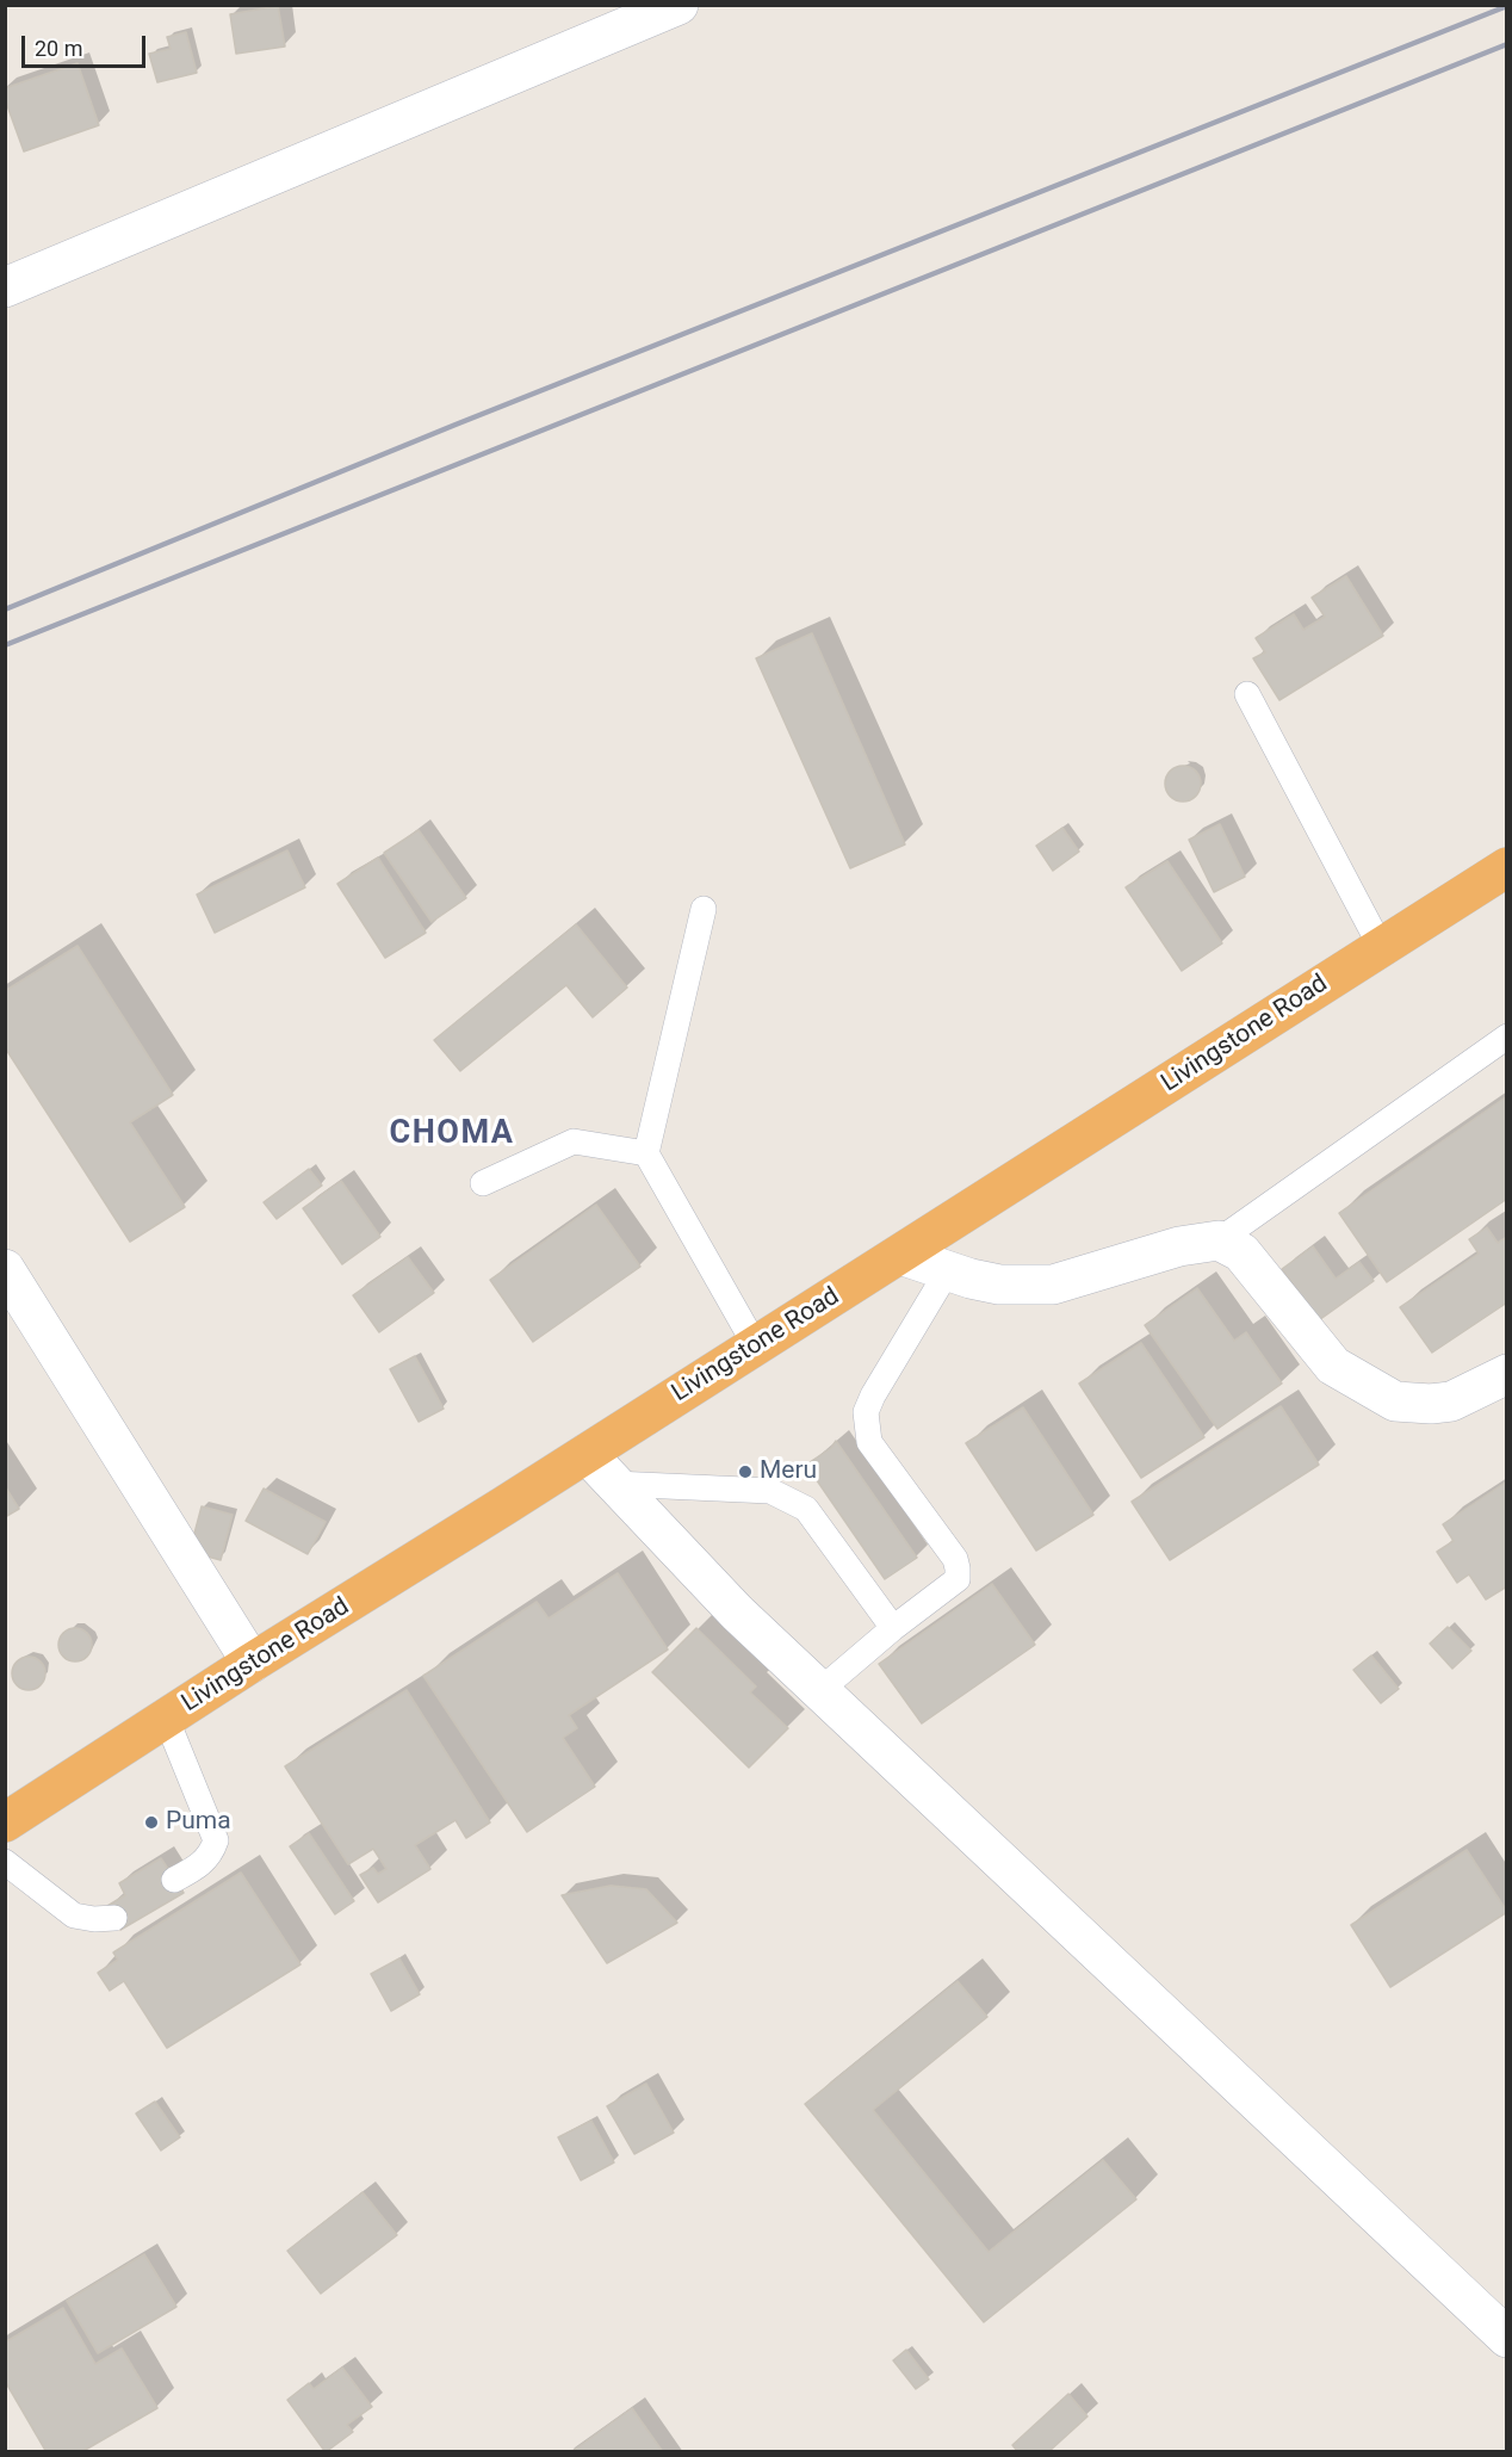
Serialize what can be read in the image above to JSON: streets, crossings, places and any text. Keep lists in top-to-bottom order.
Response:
{
  "streets": {
    "highway": ["Livingstone Road"]
  },
  "districts": ["CHOMA"],
  "places": ["Meru", "Puma"],
  "scale_bar": "20 m"
}
